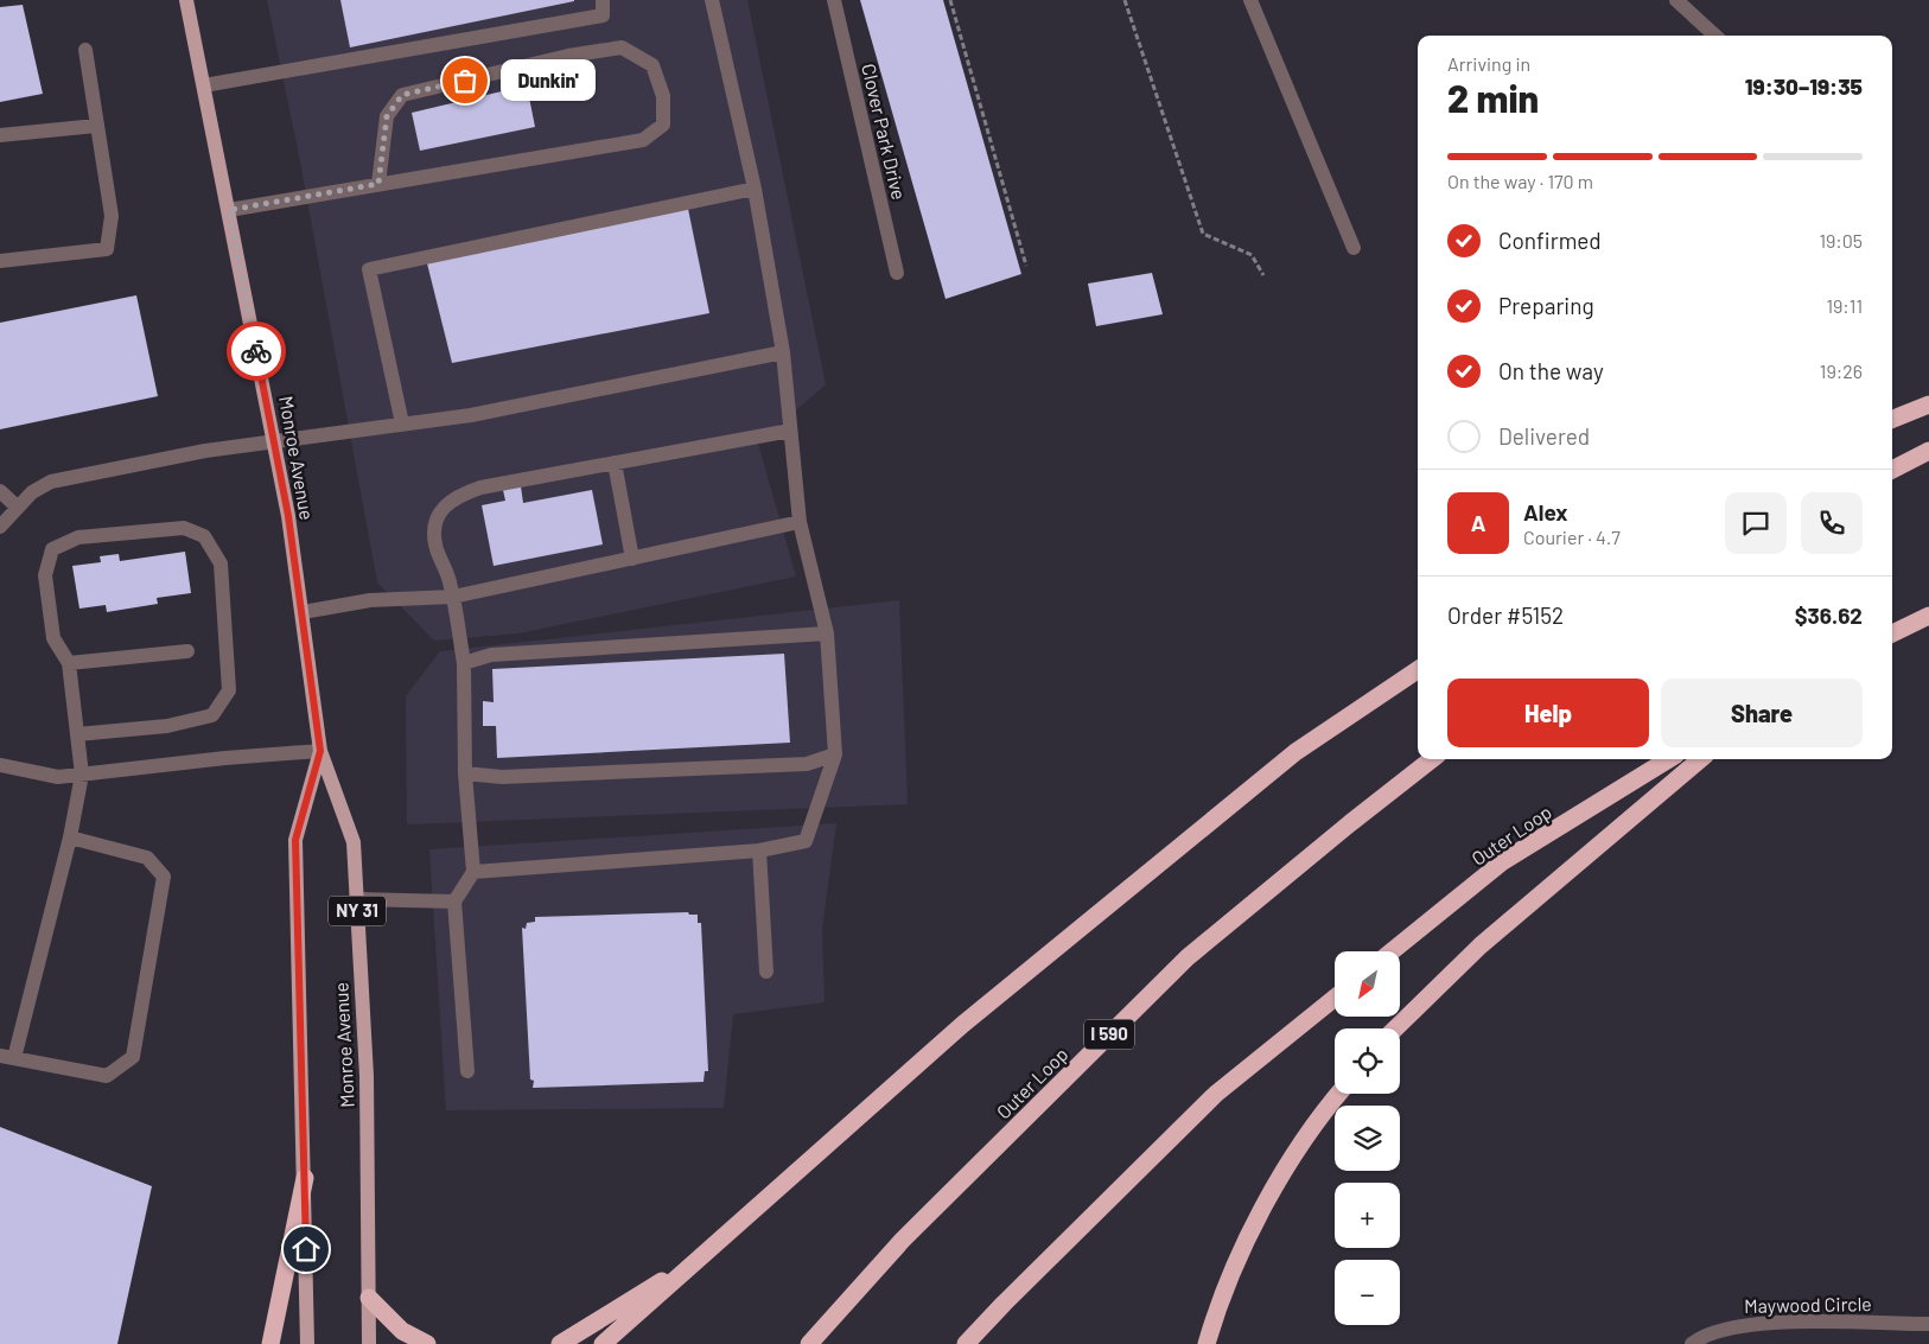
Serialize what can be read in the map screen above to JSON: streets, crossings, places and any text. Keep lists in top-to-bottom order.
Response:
{
  "streets": {
    "highway": ["Outer Loop", "I 590"],
    "main road": ["Monroe Avenue", "NY 31"],
    "street": ["Clover Park Drive", "Maywood Circle"]
  },
  "places": ["Dunkin'"],
  "north": "bottom left",
  "page": {
    "heading": ["2 min", "Arriving in", "19:30–19:35"],
    "panel": [
      "Alex",
      "Courier · 4.7",
      "Order #5152",
      "$36.62"
    ],
    "bubble": "Dunkin'",
    "bar": "On the way · 170 m",
    "list": [
      ["Confirmed", "19:05"],
      ["Preparing", "19:11"],
      ["On the way", "19:26"],
      "Delivered"
    ],
    "round": "A",
    "buttons": ["Help", "Share"],
    "map_buttons": ["+", "−"]
  }
}
